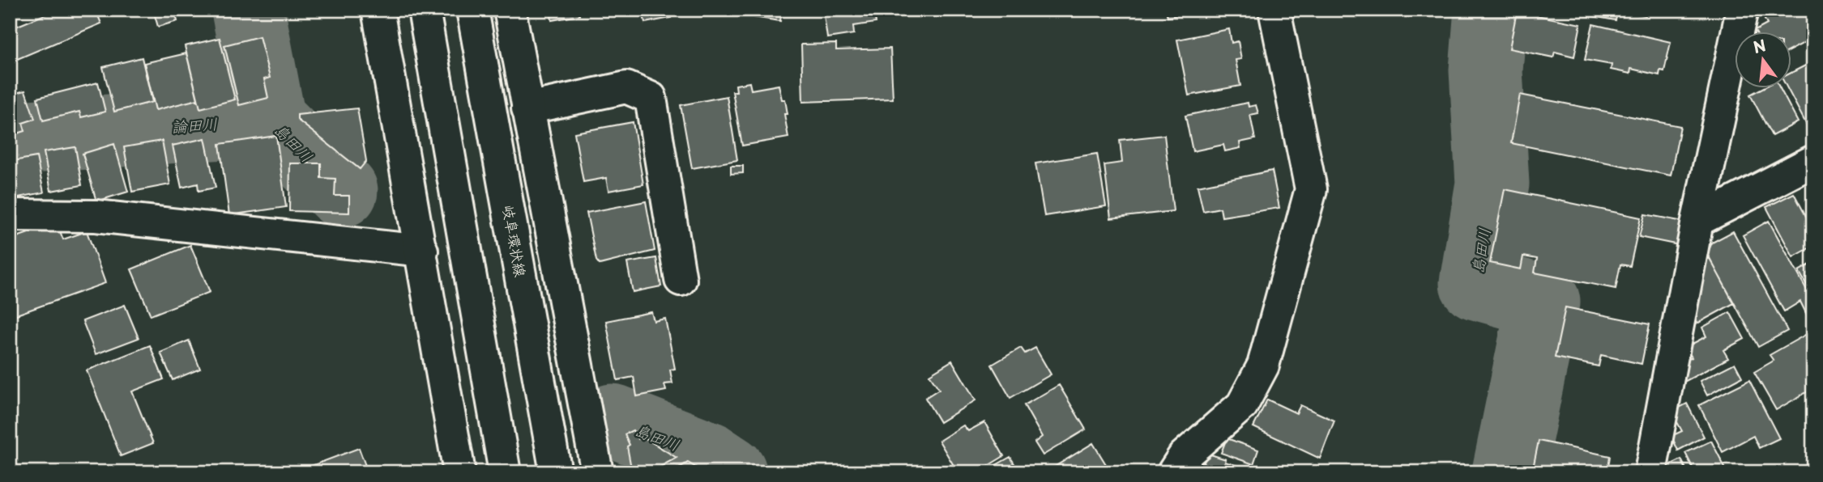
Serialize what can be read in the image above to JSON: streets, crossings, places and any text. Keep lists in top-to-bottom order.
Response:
{
  "streets": {
    "main road": ["岐阜環状線"]
  },
  "water": ["論田川", "島田川"],
  "north": "top"
}
